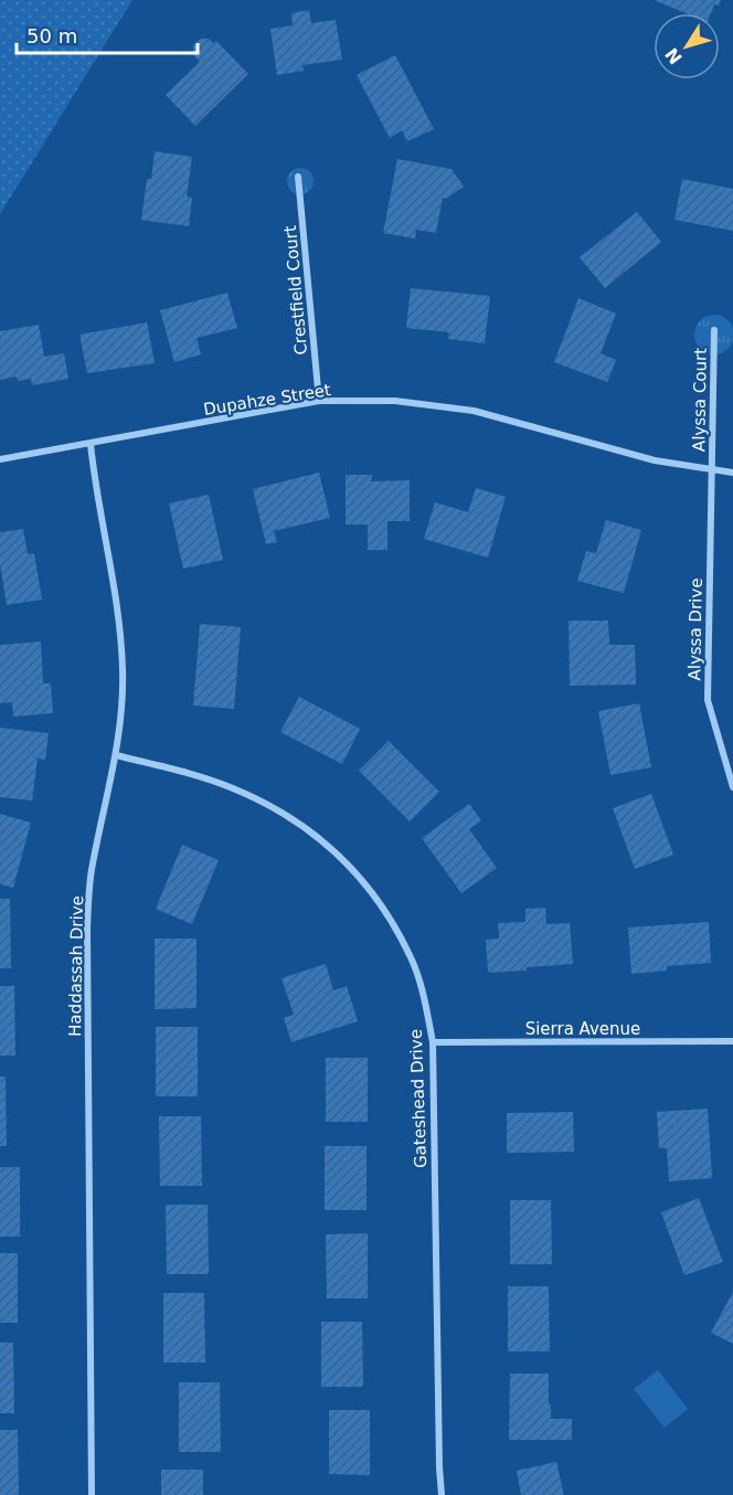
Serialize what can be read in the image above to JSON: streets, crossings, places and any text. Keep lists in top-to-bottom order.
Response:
{
  "streets": {
    "street": [
      "Crestfield Court",
      "Dupahze Street",
      "Alyssa Court",
      "Alyssa Drive",
      "Haddassah Drive",
      "Sierra Avenue",
      "Gateshead Drive"
    ]
  },
  "crossings": [
    ["Crestfield Court", "Dupahze Street"],
    ["Dupahze Street", "Alyssa Court"],
    ["Dupahze Street", "Alyssa Drive"],
    ["Dupahze Street", "Haddassah Drive"],
    ["Alyssa Court", "Alyssa Drive"],
    ["Haddassah Drive", "Gateshead Drive"],
    ["Sierra Avenue", "Gateshead Drive"]
  ],
  "scale_bar": "50 m",
  "north": "bottom left"
}
